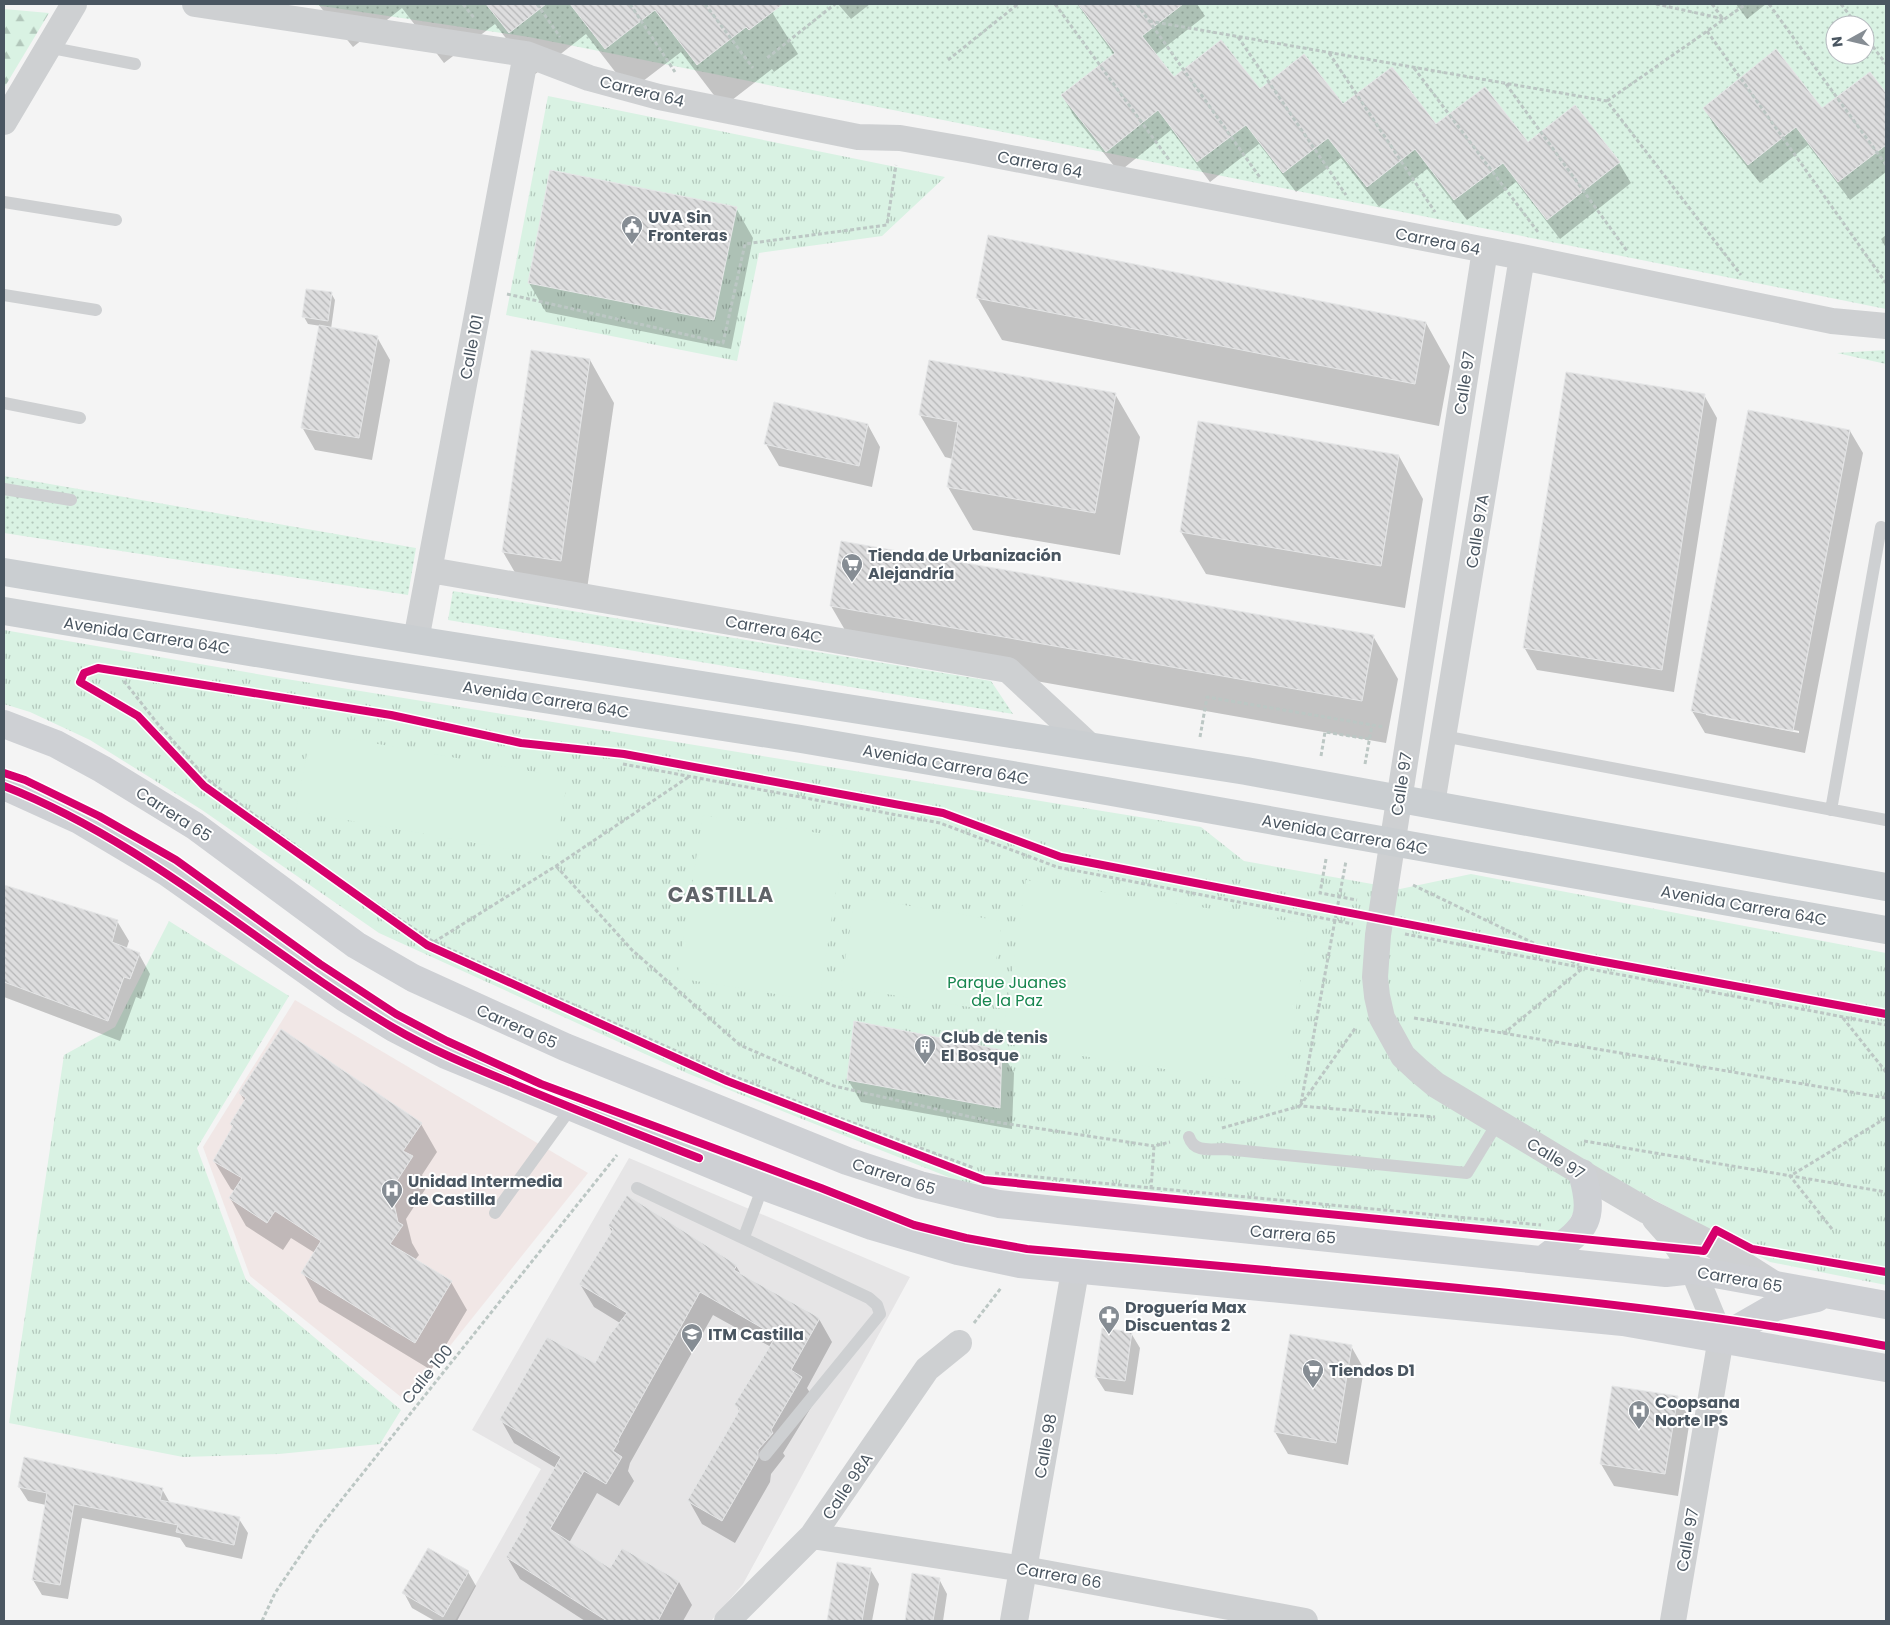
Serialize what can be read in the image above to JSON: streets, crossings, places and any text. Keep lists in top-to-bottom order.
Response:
{
  "streets": {
    "main road": ["Avenida Carrera 64C", "Carrera 65"],
    "street": [
      "Carrera 64",
      "Calle 101",
      "Calle 97",
      "Calle 97A",
      "Carrera 64C",
      "Calle 98",
      "Calle 98A",
      "Carrera 66"
    ],
    "path": ["Calle 100"]
  },
  "crossings": [
    ["Carrera 64", "Calle 101"],
    ["Carrera 64", "Calle 97"],
    ["Carrera 64", "Calle 97A"],
    ["Calle 101", "Carrera 64C"],
    ["Calle 97", "Carrera 65"],
    ["Calle 98", "Carrera 66"],
    ["Calle 98A", "Carrera 66"]
  ],
  "districts": ["CASTILLA"],
  "parks": ["Parque Juanes de la Paz"],
  "places": {
    "public building": ["UVA Sin Fronteras"],
    "supermarket": ["Tienda de Urbanización Alejandría", "Tiendos D1"],
    "building": ["Club de tenis El Bosque"],
    "hospital": ["Unidad Intermedia de Castilla", "Coopsana Norte IPS"],
    "pharmacy": ["Droguería Max Discuentas 2"],
    "school or university": ["ITM Castilla"]
  },
  "north": "left"
}
